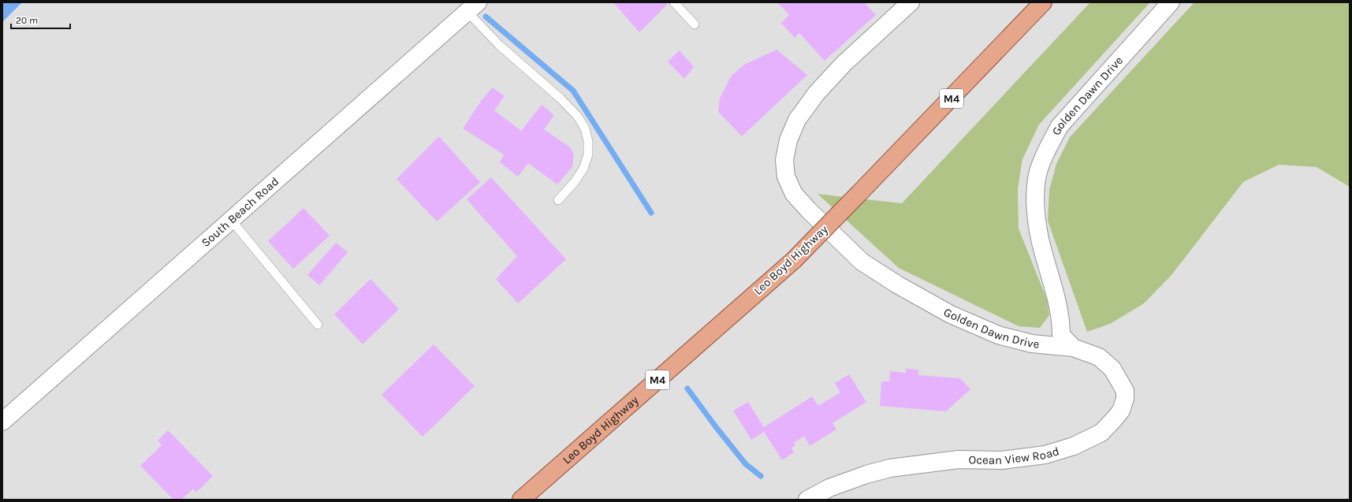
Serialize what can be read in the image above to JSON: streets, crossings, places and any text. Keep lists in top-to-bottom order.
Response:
{
  "streets": {
    "main road": ["M4", "Leo Boyd Highway"],
    "street": ["Golden Dawn Drive", "South Beach Road", "Ocean View Road"]
  },
  "crossings": [
    ["Golden Dawn Drive", "Ocean View Road"]
  ],
  "scale_bar": "20 m"
}
